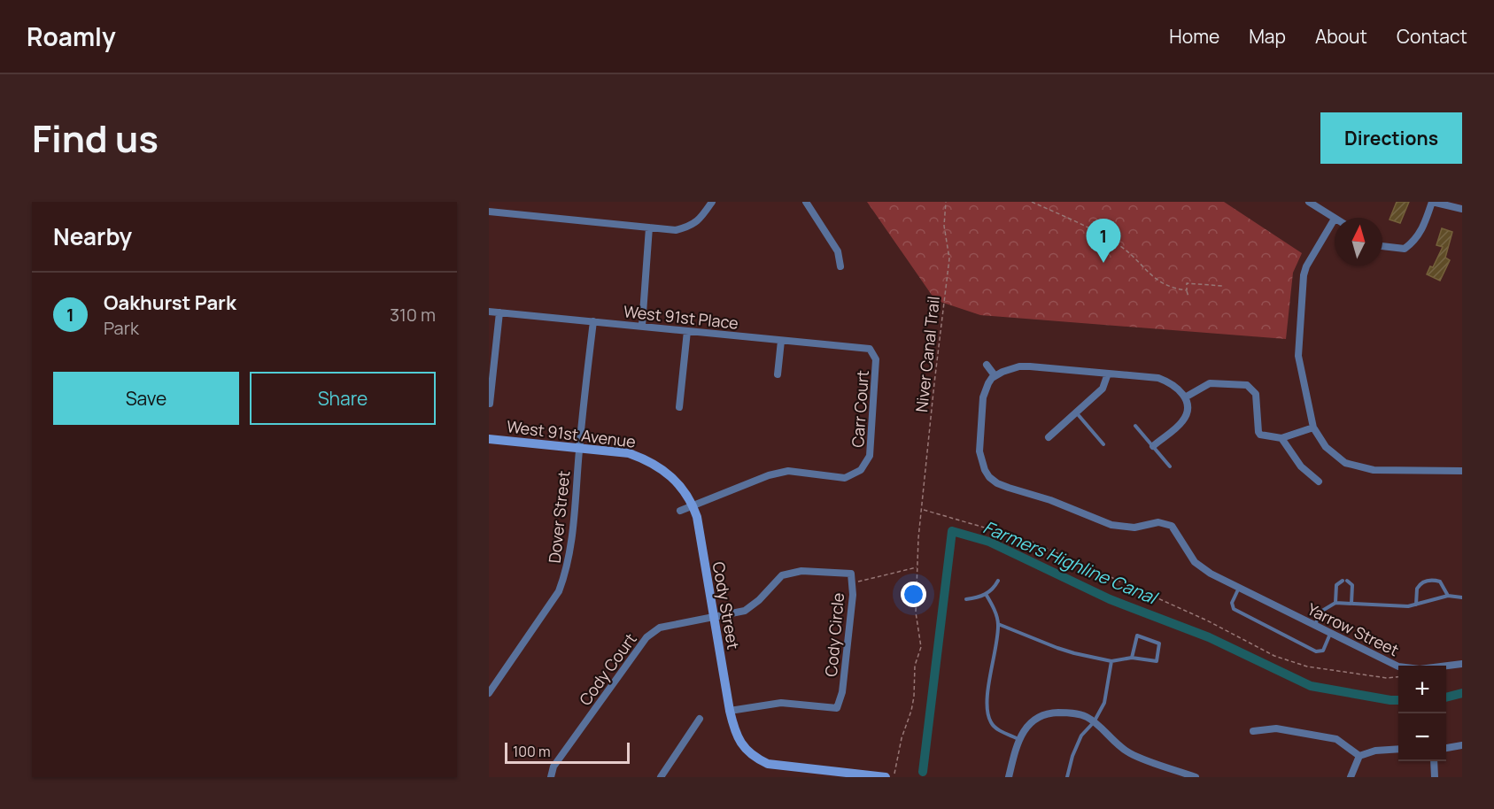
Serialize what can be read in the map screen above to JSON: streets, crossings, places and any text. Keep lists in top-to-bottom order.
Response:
{
  "streets": {
    "street": [
      "West 91st Place",
      "Carr Court",
      "West 91st Avenue",
      "Dover Street",
      "Cody Street",
      "Yarrow Street",
      "Cody Circle",
      "Cody Court"
    ],
    "path": ["Niver Canal Trail"]
  },
  "crossings": [
    ["West 91st Place", "Carr Court"],
    ["West 91st Place", "Dover Street"],
    ["Carr Court", "West 91st Avenue"],
    ["Carr Court", "Cody Street"],
    ["West 91st Avenue", "Dover Street"],
    ["West 91st Avenue", "Cody Street"],
    ["Cody Street", "Cody Circle"],
    ["Cody Street", "Cody Court"],
    ["Cody Circle", "Cody Court"]
  ],
  "water": ["Farmers Highline Canal"],
  "scale_bar": "100 m",
  "north": "top",
  "page": {
    "header": "Roamly",
    "nav": [
      "Home",
      "Map",
      "About",
      "Contact"
    ],
    "title": "Find us",
    "buttons": [
      "Directions",
      ["Save", "Share"]
    ],
    "heading": "Nearby",
    "pins": "1",
    "list": [
      {
        "mark": "1",
        "name": "Oakhurst Park",
        "note": "Park",
        "value": "310 m"
      }
    ],
    "map_buttons": ["+", "−"],
    "scale": "100 m"
  }
}
